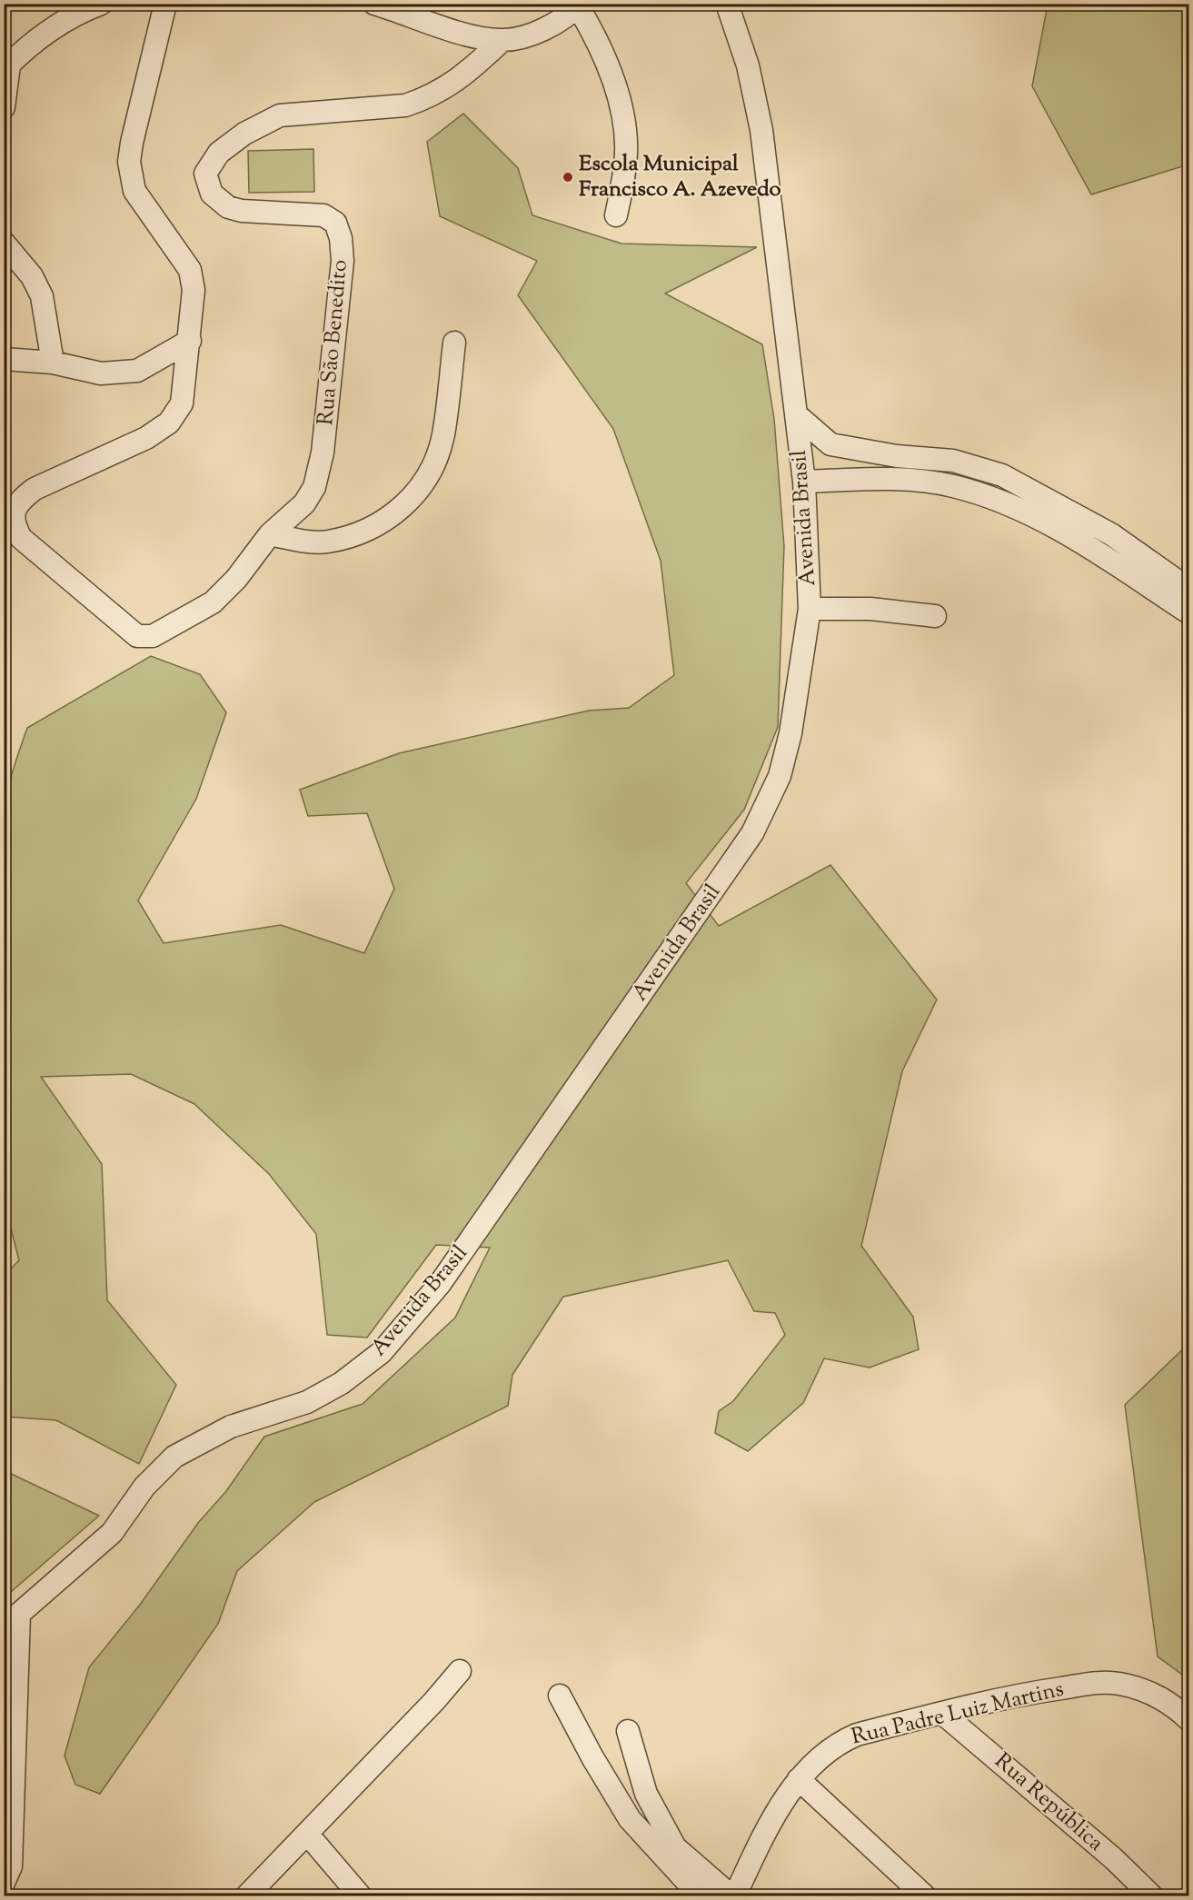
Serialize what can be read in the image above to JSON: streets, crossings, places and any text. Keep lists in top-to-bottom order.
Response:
{
  "streets": {
    "street": [
      "Rua São Benedito",
      "Avenida Brasil",
      "Rua Padre Luiz Martins",
      "Rua República"
    ]
  },
  "crossings": [
    ["Rua Padre Luiz Martins", "Rua República"]
  ],
  "places": ["Escola Municipal Francisco A. Azevedo"]
}
